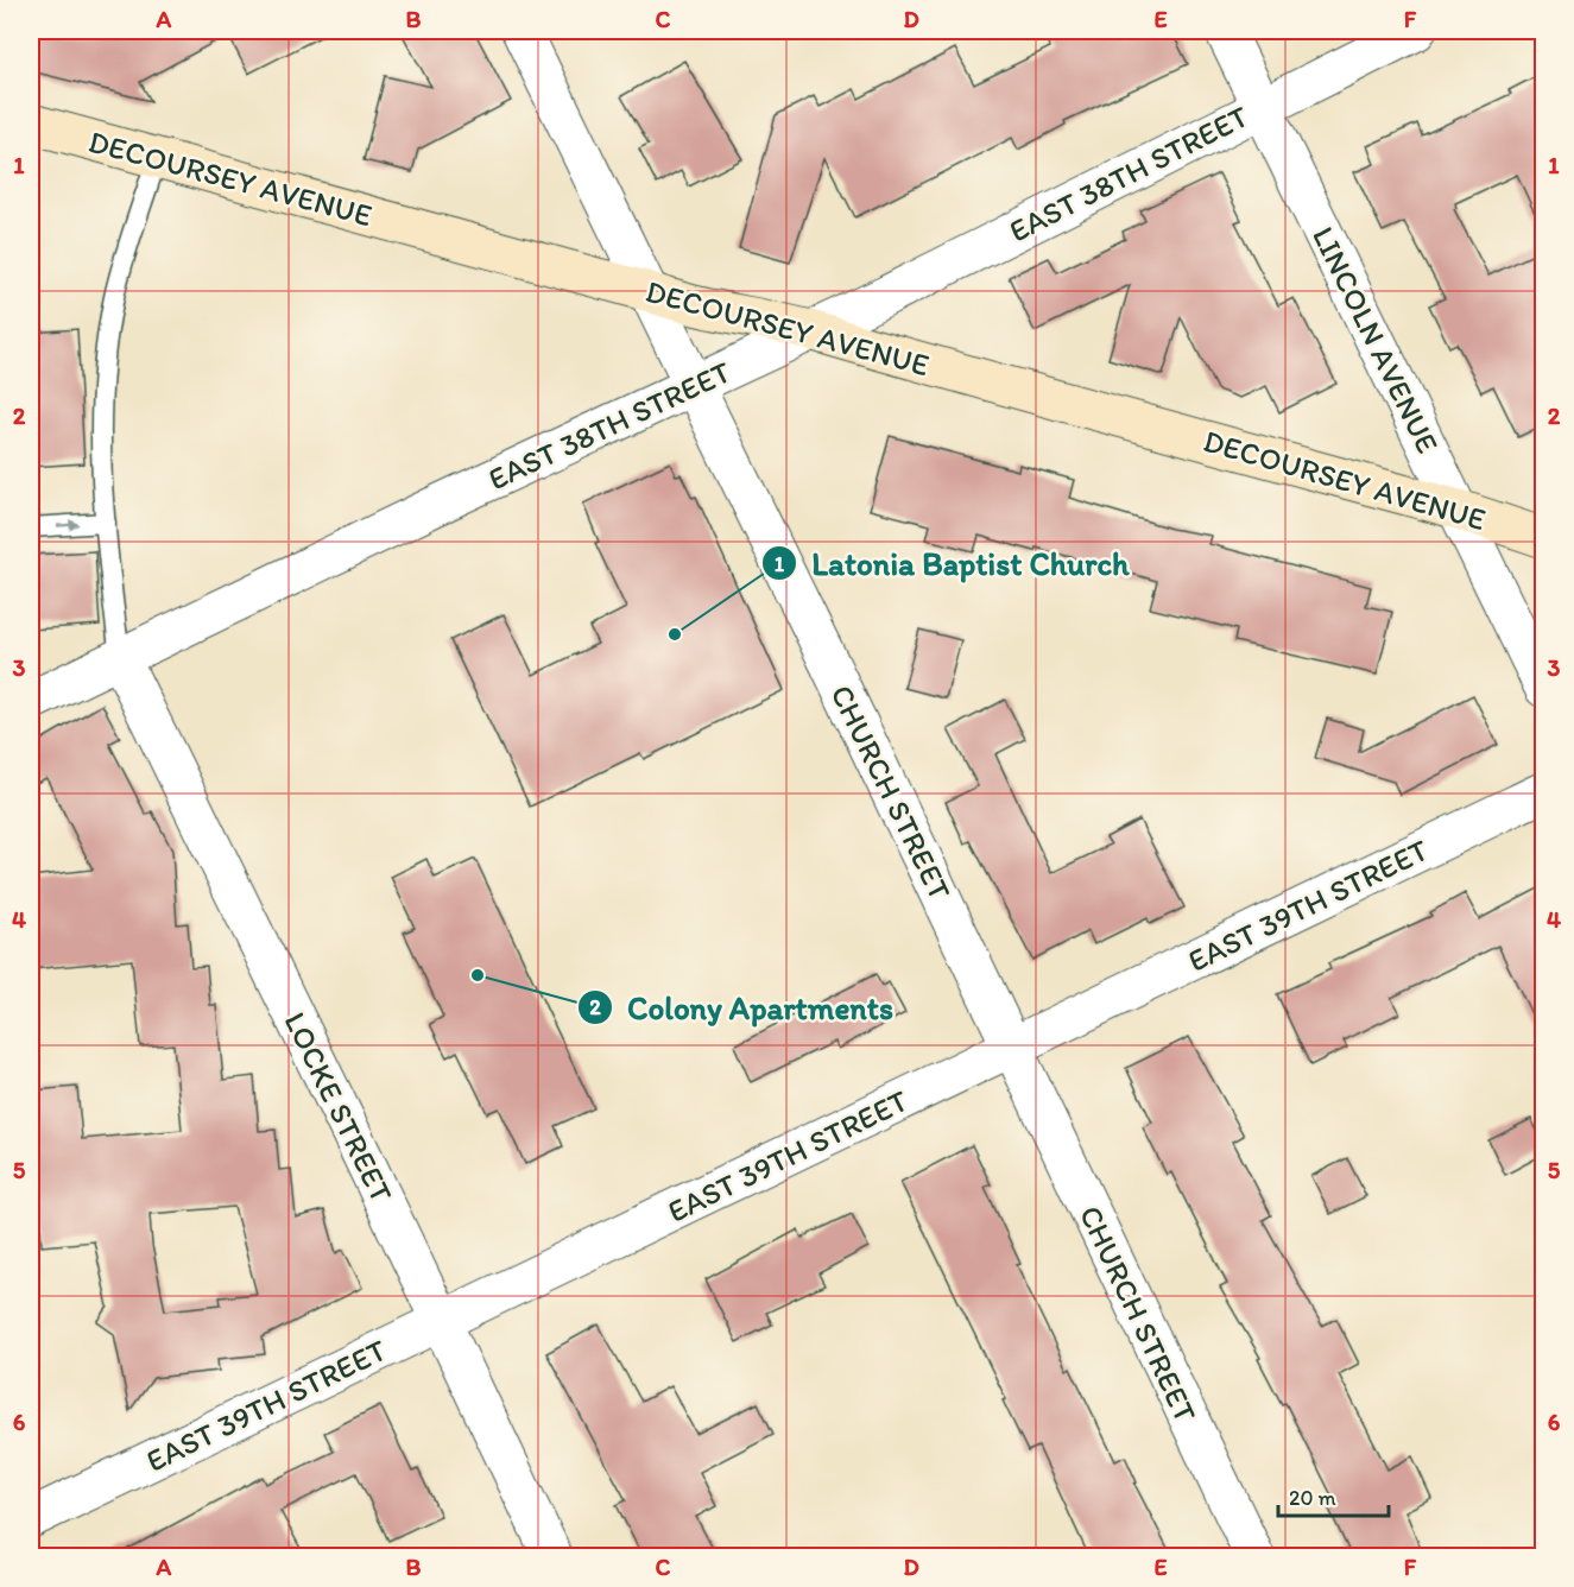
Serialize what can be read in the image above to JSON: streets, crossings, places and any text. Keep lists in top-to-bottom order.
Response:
{
  "streets": {
    "main road": ["DECOURSEY AVENUE"],
    "street": [
      "EAST 38TH STREET",
      "LINCOLN AVENUE",
      "CHURCH STREET",
      "EAST 39TH STREET",
      "LOCKE STREET"
    ]
  },
  "crossings": [
    ["EAST 38TH STREET", "DECOURSEY AVENUE"],
    ["EAST 38TH STREET", "LINCOLN AVENUE"],
    ["EAST 38TH STREET", "CHURCH STREET"],
    ["EAST 38TH STREET", "LOCKE STREET"],
    ["DECOURSEY AVENUE", "LINCOLN AVENUE"],
    ["DECOURSEY AVENUE", "CHURCH STREET"],
    ["CHURCH STREET", "EAST 39TH STREET"],
    ["EAST 39TH STREET", "LOCKE STREET"]
  ],
  "places": ["Latonia Baptist Church", "Colony Apartments"],
  "scale_bar": "20 m",
  "grid": {
    "columns": [
      "A",
      "B",
      "C",
      "D",
      "E",
      "F"
    ],
    "rows": [
      "1",
      "2",
      "3",
      "4",
      "5",
      "6"
    ]
  }
}
